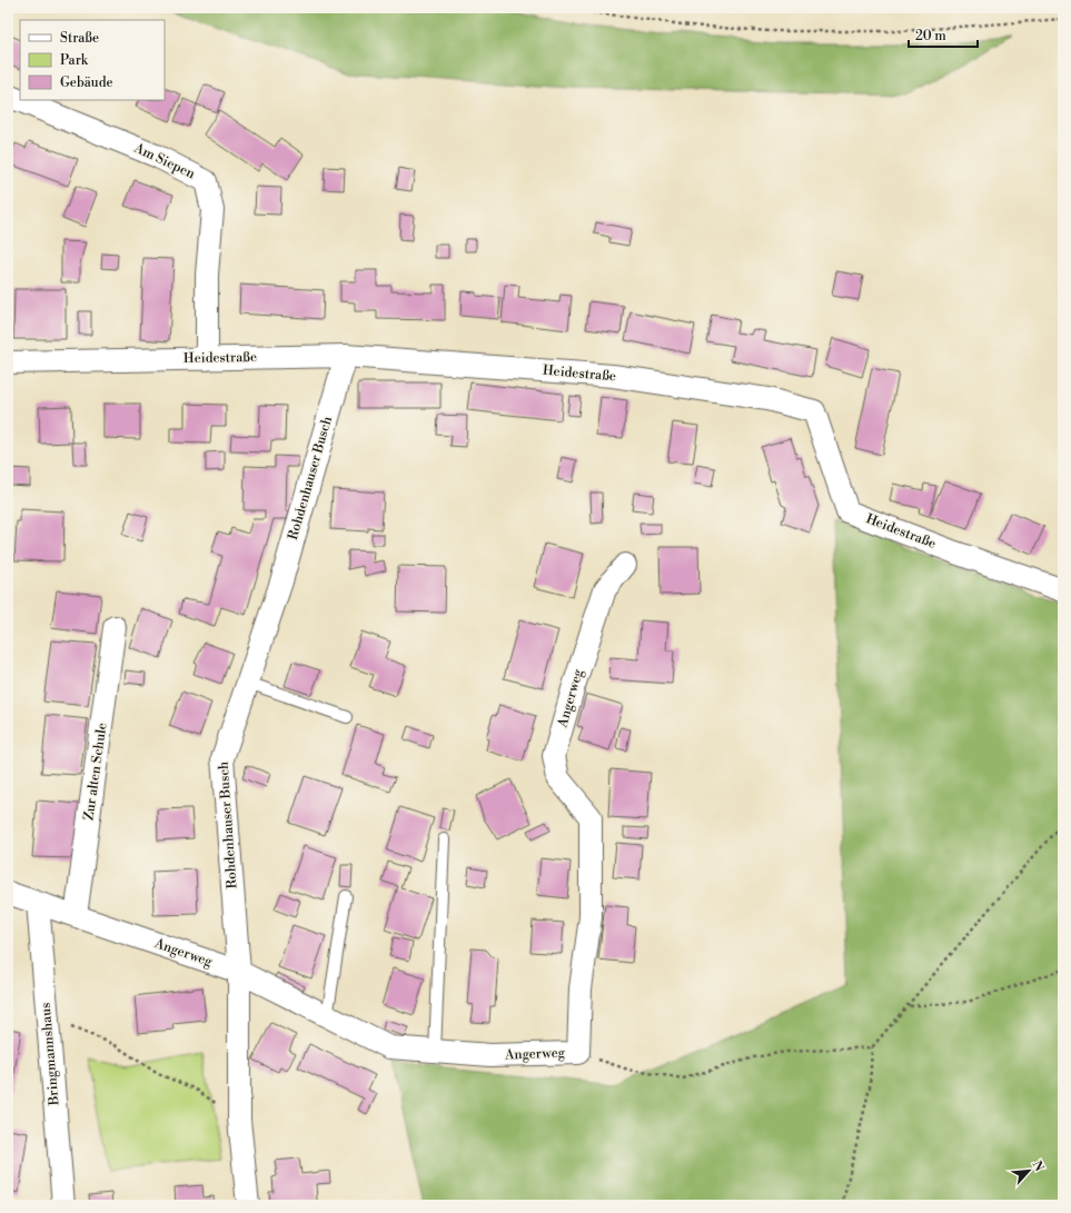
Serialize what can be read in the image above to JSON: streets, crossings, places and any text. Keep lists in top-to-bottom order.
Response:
{
  "streets": {
    "street": [
      "Am Siepen",
      "Heidestraße",
      "Rohdenhauser Busch",
      "Angerweg",
      "Zur alten Schule",
      "Bringmannshaus"
    ]
  },
  "crossings": [
    ["Am Siepen", "Heidestraße"],
    ["Heidestraße", "Rohdenhauser Busch"],
    ["Rohdenhauser Busch", "Angerweg"],
    ["Angerweg", "Zur alten Schule"],
    ["Angerweg", "Bringmannshaus"]
  ],
  "legend": ["Straße", "Park", "Gebäude"],
  "scale_bar": "20 m",
  "north": "top right"
}
